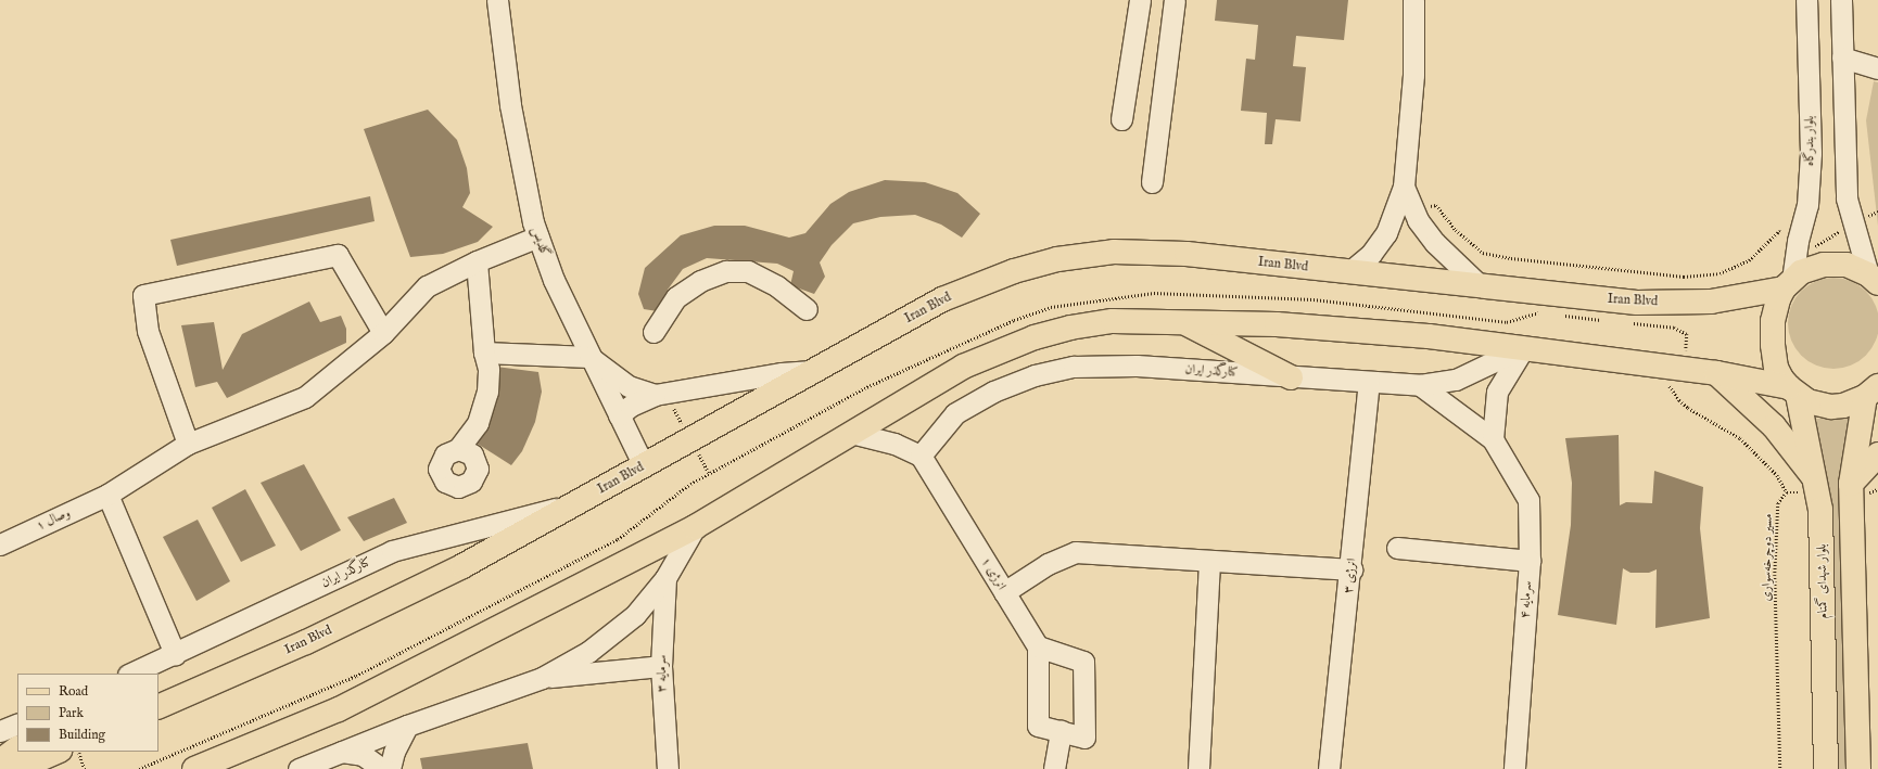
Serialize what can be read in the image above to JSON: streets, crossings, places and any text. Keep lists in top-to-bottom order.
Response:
{
  "streets": {
    "main road": ["Iran Blvd", "بلوار شهدای گمنام"],
    "street": [
      "بلوار بندرگاه",
      "گلدیس",
      "کنارگذر ایران",
      "وصال ۱",
      "انرژی ۱",
      "انرژی ۳",
      "سرمایه ۴",
      "سرمایه ۳"
    ],
    "path": ["مسیر دوچرخه‌سواری"]
  },
  "crossings": [
    ["بلوار بندرگاه", "Iran Blvd"],
    ["گلدیس", "Iran Blvd"],
    ["گلدیس", "وصال ۱"],
    ["Iran Blvd", "کنارگذر ایران"],
    ["کنارگذر ایران", "انرژی ۱"],
    ["کنارگذر ایران", "انرژی ۳"]
  ],
  "legend": ["Road", "Park", "Building"]
}
